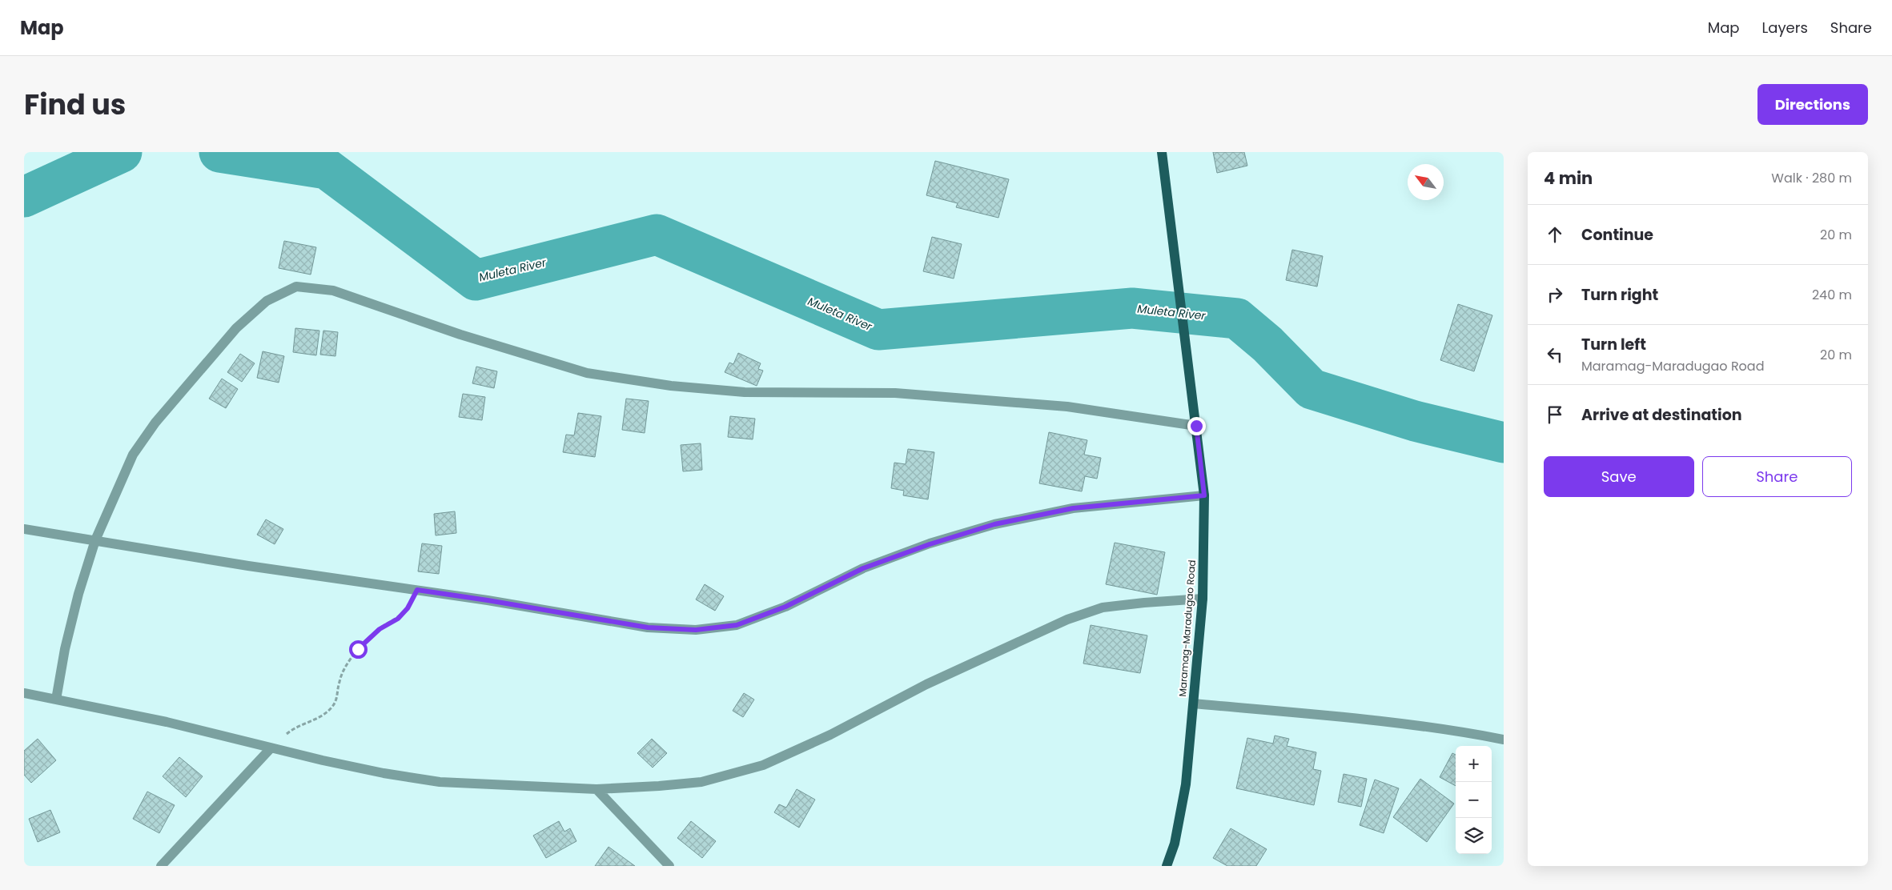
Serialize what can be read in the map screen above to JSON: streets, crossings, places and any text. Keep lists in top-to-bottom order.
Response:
{
  "streets": {
    "main road": ["Maramag-Maradugao Road"]
  },
  "water": ["Muleta River"],
  "north": "top left",
  "page": {
    "header": "Map",
    "nav": ["Map", "Layers", "Share"],
    "title": "Find us",
    "buttons": [
      "Directions",
      ["Save", "Share"]
    ],
    "heading": ["4 min", "Walk · 280 m"],
    "list": [
      ["Continue", "20 m"],
      ["Turn right", "240 m"],
      ["Turn left", "Maramag-Maradugao Road", "20 m"],
      "Arrive at destination"
    ],
    "map_buttons": ["+", "−"]
  }
}
